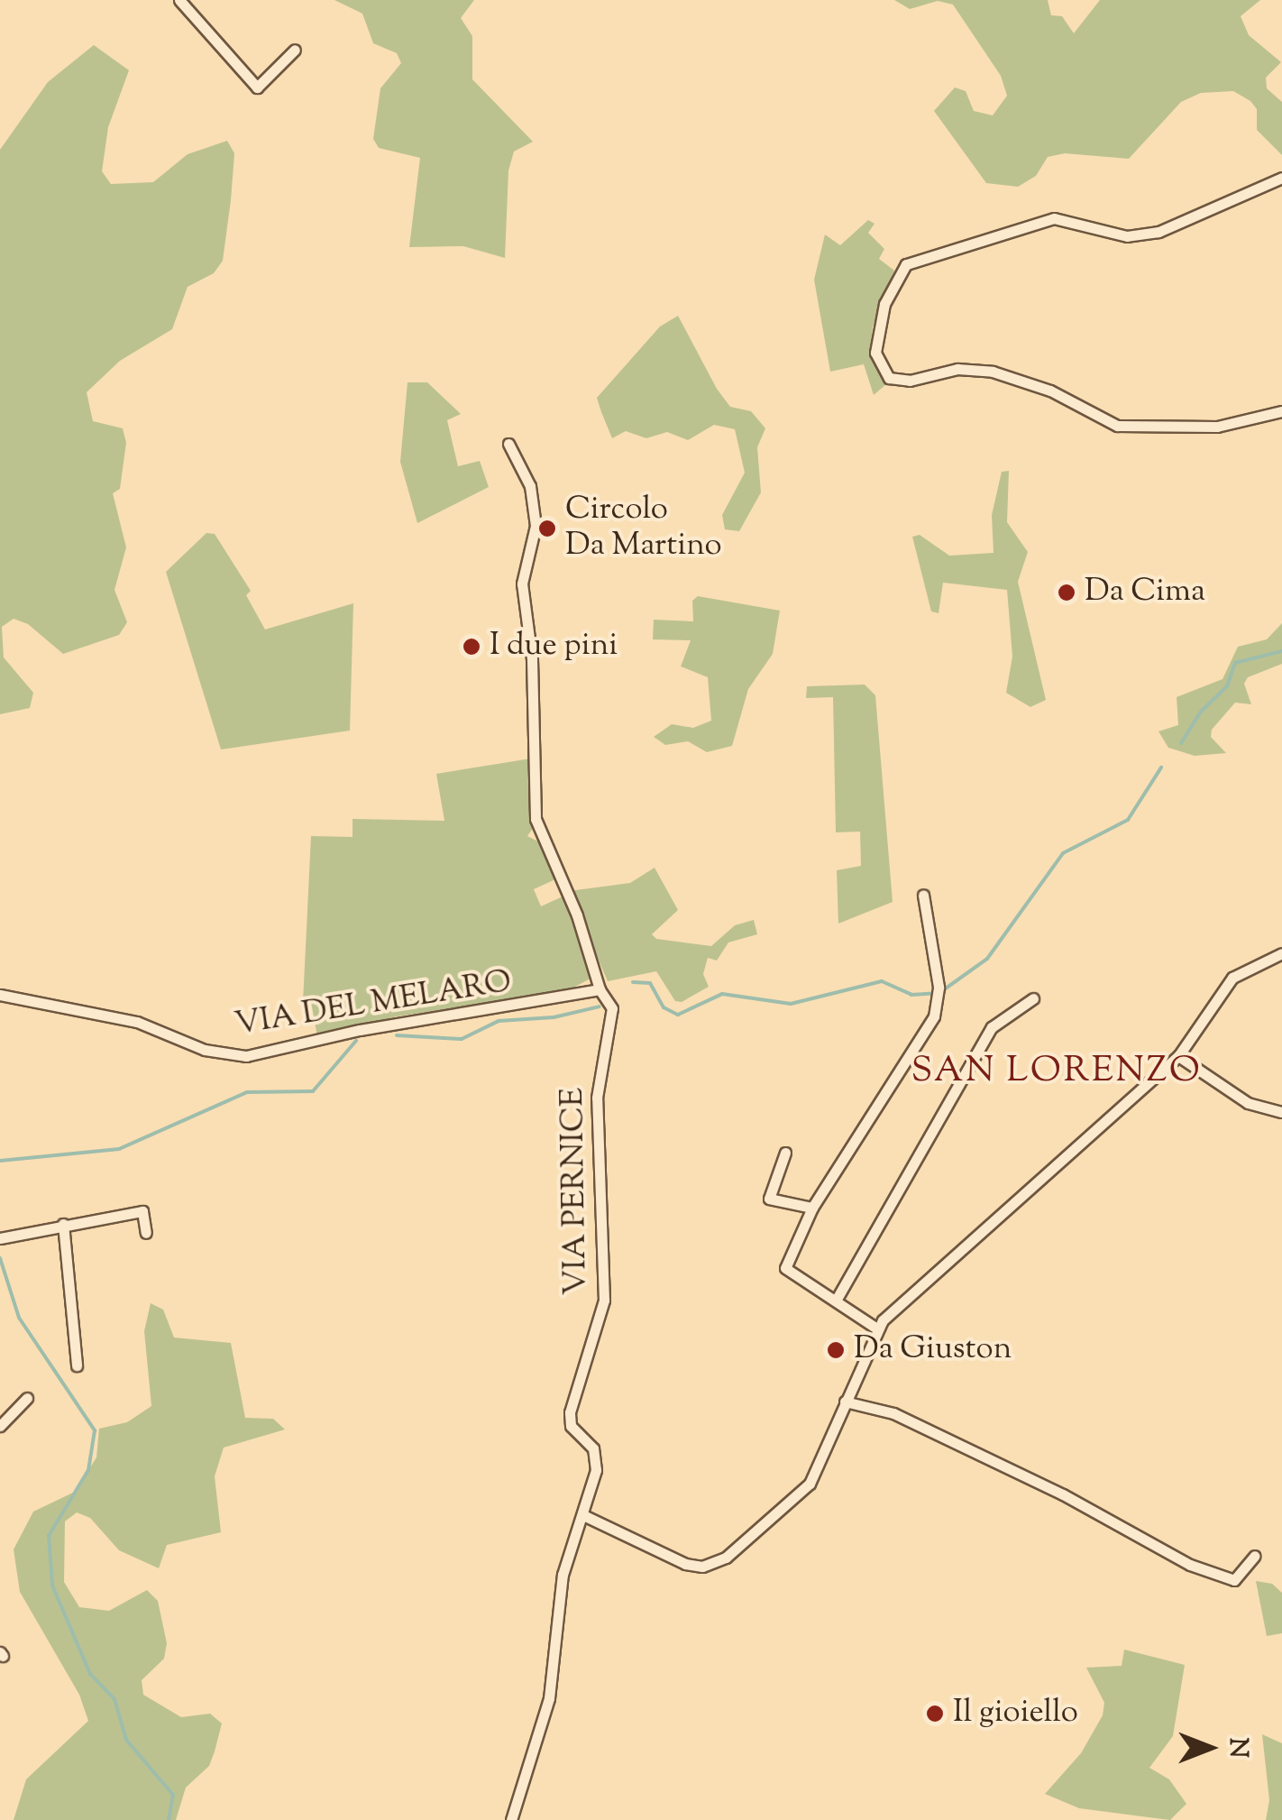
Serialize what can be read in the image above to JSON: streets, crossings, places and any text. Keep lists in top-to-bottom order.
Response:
{
  "streets": {
    "street": ["VIA DEL MELARO", "VIA PERNICE"]
  },
  "crossings": [
    ["VIA DEL MELARO", "VIA PERNICE"]
  ],
  "districts": ["SAN LORENZO"],
  "places": [
    "Circolo Da Martino",
    "Da Cima",
    "I due pini",
    "Da Giuston",
    "Il gioiello"
  ],
  "north": "right"
}
